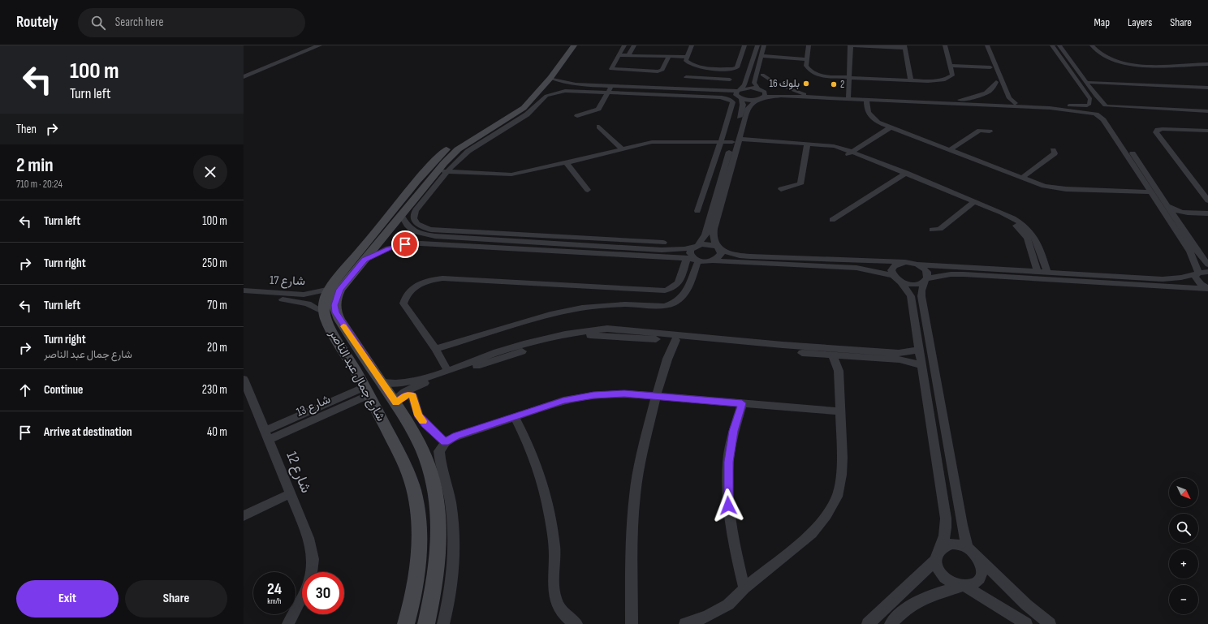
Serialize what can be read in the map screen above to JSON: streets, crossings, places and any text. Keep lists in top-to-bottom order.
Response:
{
  "streets": {
    "main road": ["شارع جمال عبد الناصر"],
    "street": ["شارع 17", "شارع 13", "شارع 12"]
  },
  "crossings": [
    ["شارع 17", "شارع جمال عبد الناصر"],
    ["شارع جمال عبد الناصر", "شارع 13"],
    ["شارع 13", "شارع 12"]
  ],
  "places": ["بلوك 16", "2"],
  "north": "bottom right",
  "page": {
    "header": "Routely",
    "search": "Search here",
    "nav": ["Map", "Layers", "Share"],
    "turn": ["100 m", "Turn left"],
    "then": "Then",
    "heading": ["2 min", "710 m · 20:24"],
    "list": [
      {
        "name": "Turn left",
        "value": "100 m"
      },
      {
        "name": "Turn right",
        "value": "250 m"
      },
      {
        "name": "Turn left",
        "value": "70 m"
      },
      {
        "name": "Turn right",
        "note": "شارع جمال عبد الناصر",
        "value": "20 m"
      },
      {
        "name": "Continue",
        "value": "230 m"
      },
      {
        "name": "Arrive at destination",
        "value": "40 m"
      }
    ],
    "map_buttons": ["+", "−"],
    "speed": "24 km/h",
    "limit": "30",
    "buttons": ["Exit", "Share"]
  }
}
